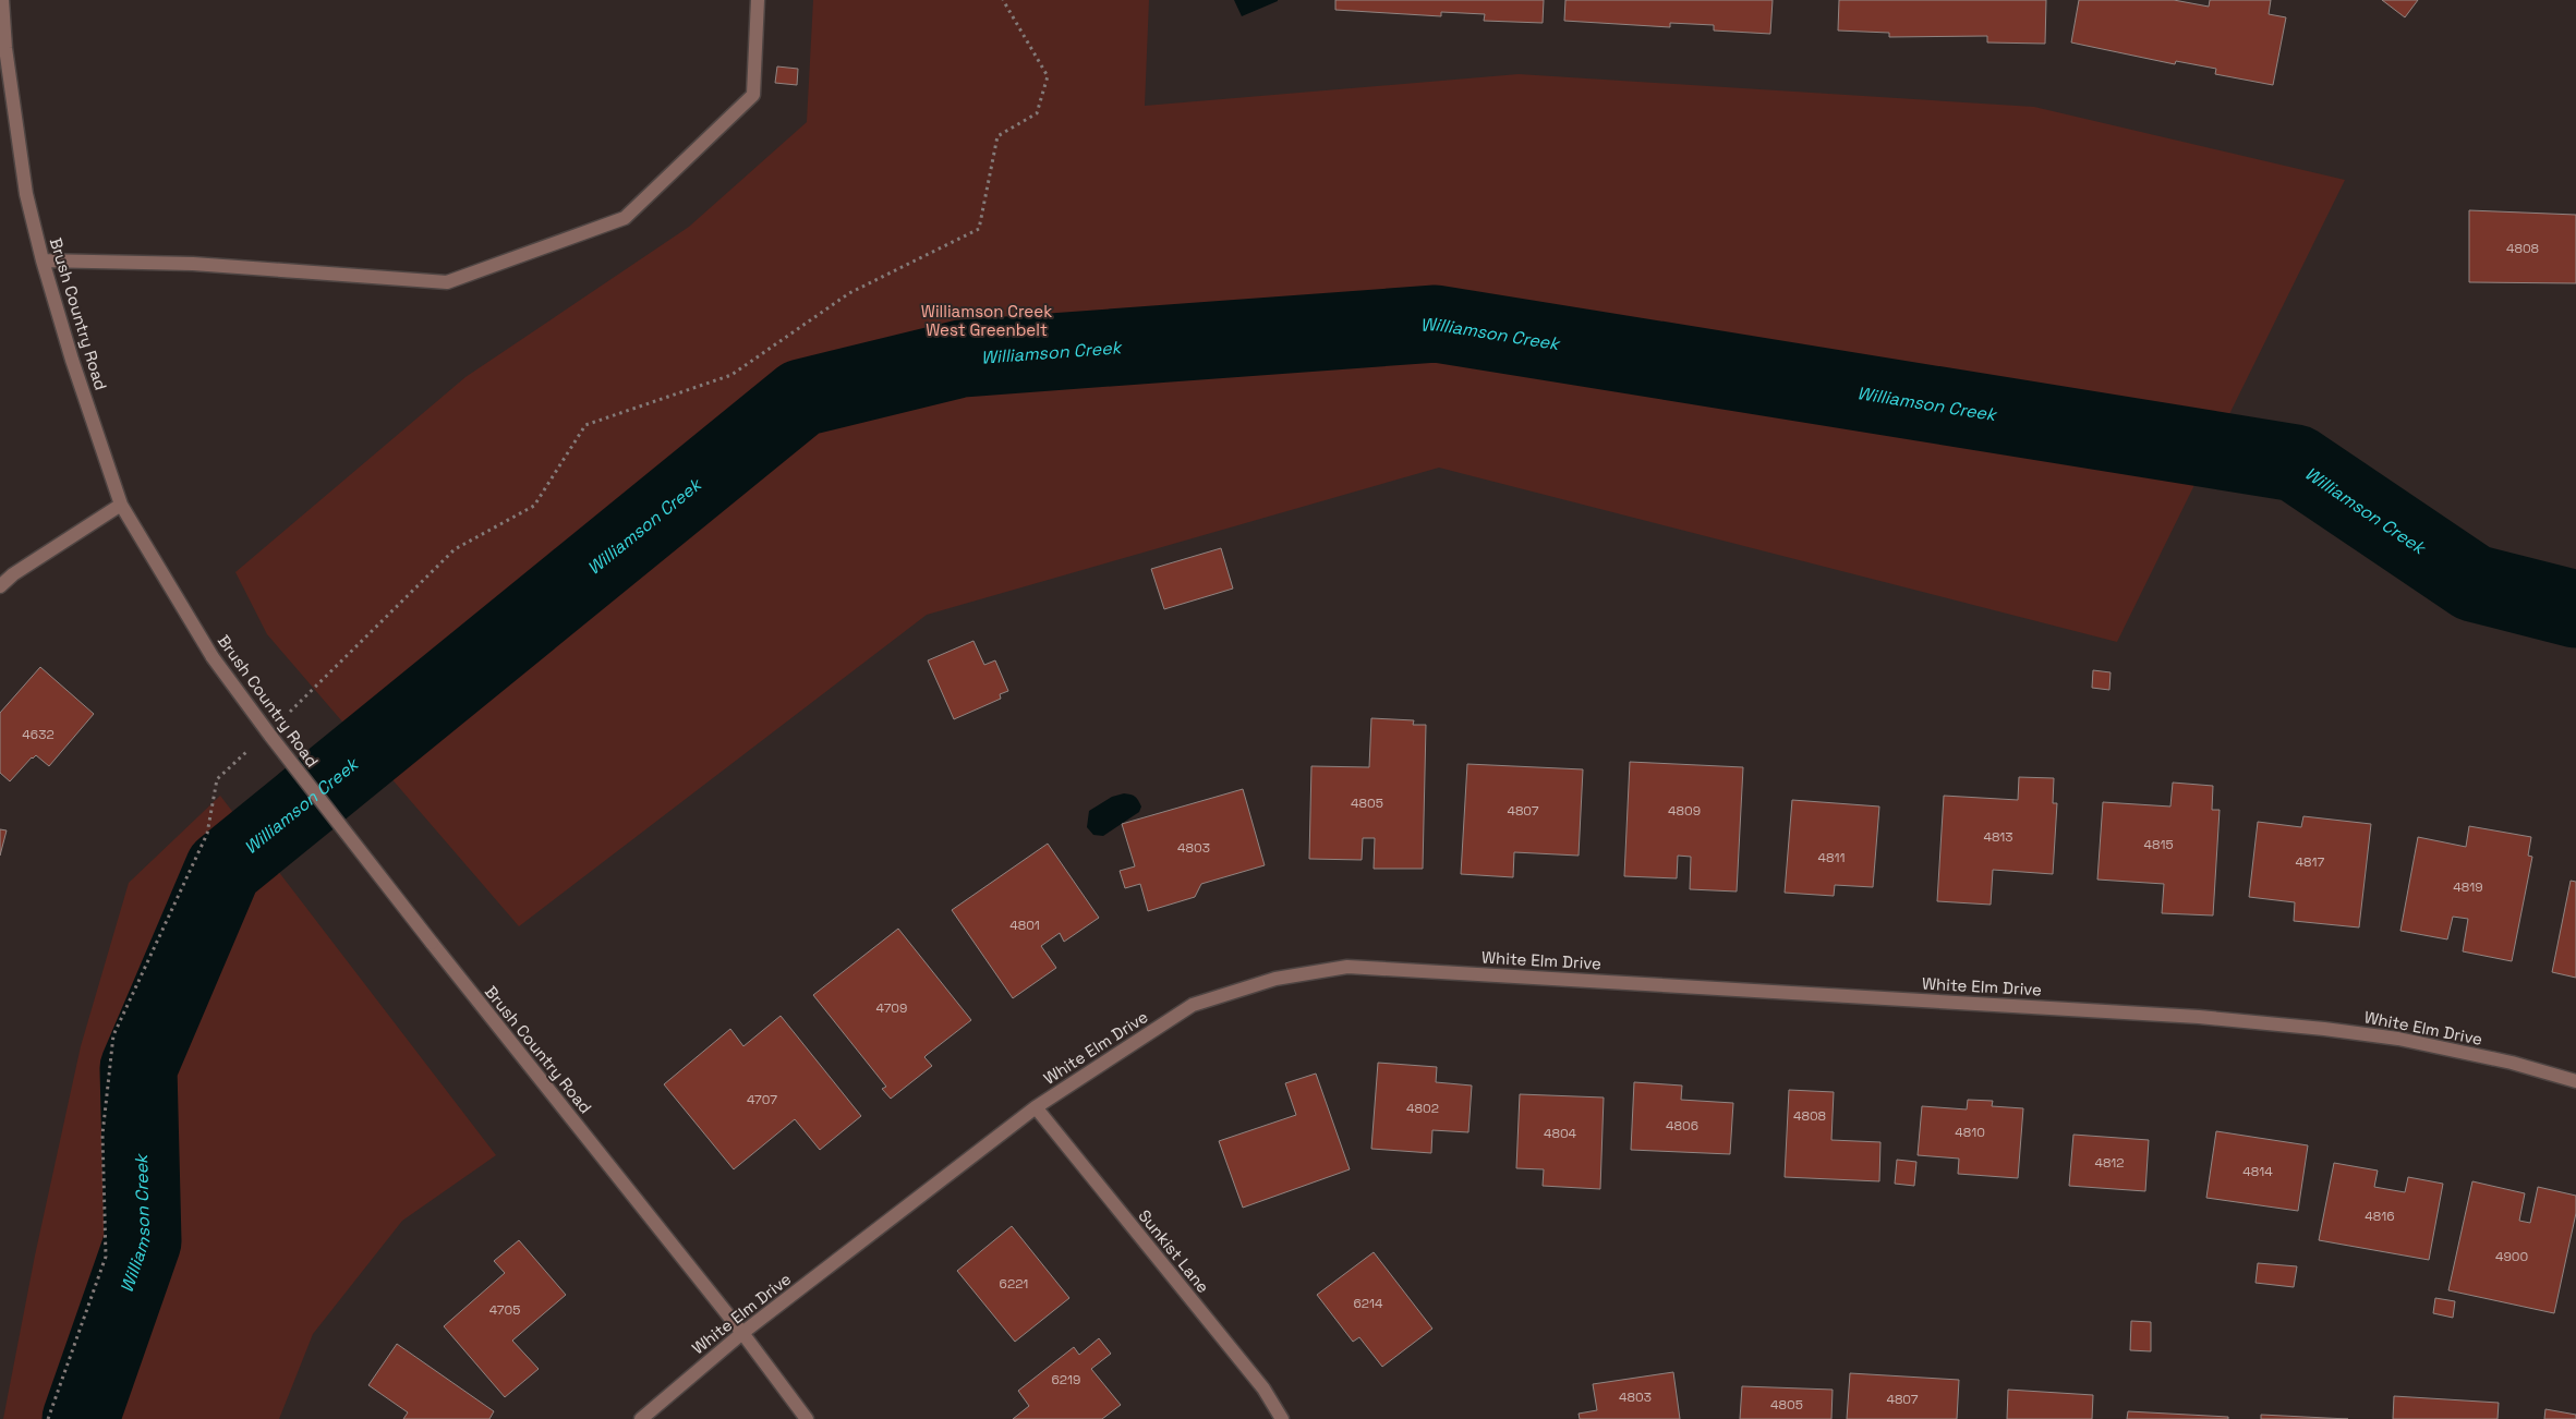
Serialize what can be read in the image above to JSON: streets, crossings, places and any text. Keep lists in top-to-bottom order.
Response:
{
  "streets": {
    "street": ["Brush Country Road", "White Elm Drive", "Sunkist Lane"]
  },
  "crossings": [
    ["Brush Country Road", "White Elm Drive"],
    ["White Elm Drive", "Sunkist Lane"]
  ],
  "water": ["Williamson Creek"],
  "parks": ["Williamson Creek West Greenbelt"],
  "house_numbers": [
    "4808",
    "4632",
    "4805",
    "4807",
    "4809",
    "4813",
    "4815",
    "4803",
    "4811",
    "4817",
    "4819",
    "4801",
    "4709",
    "4707",
    "4802",
    "4808",
    "4806",
    "4810",
    "4804",
    "4812",
    "4814",
    "4816",
    "4900",
    "6221",
    "6214",
    "4705",
    "6219",
    "4803",
    "4807",
    "4805"
  ]
}
